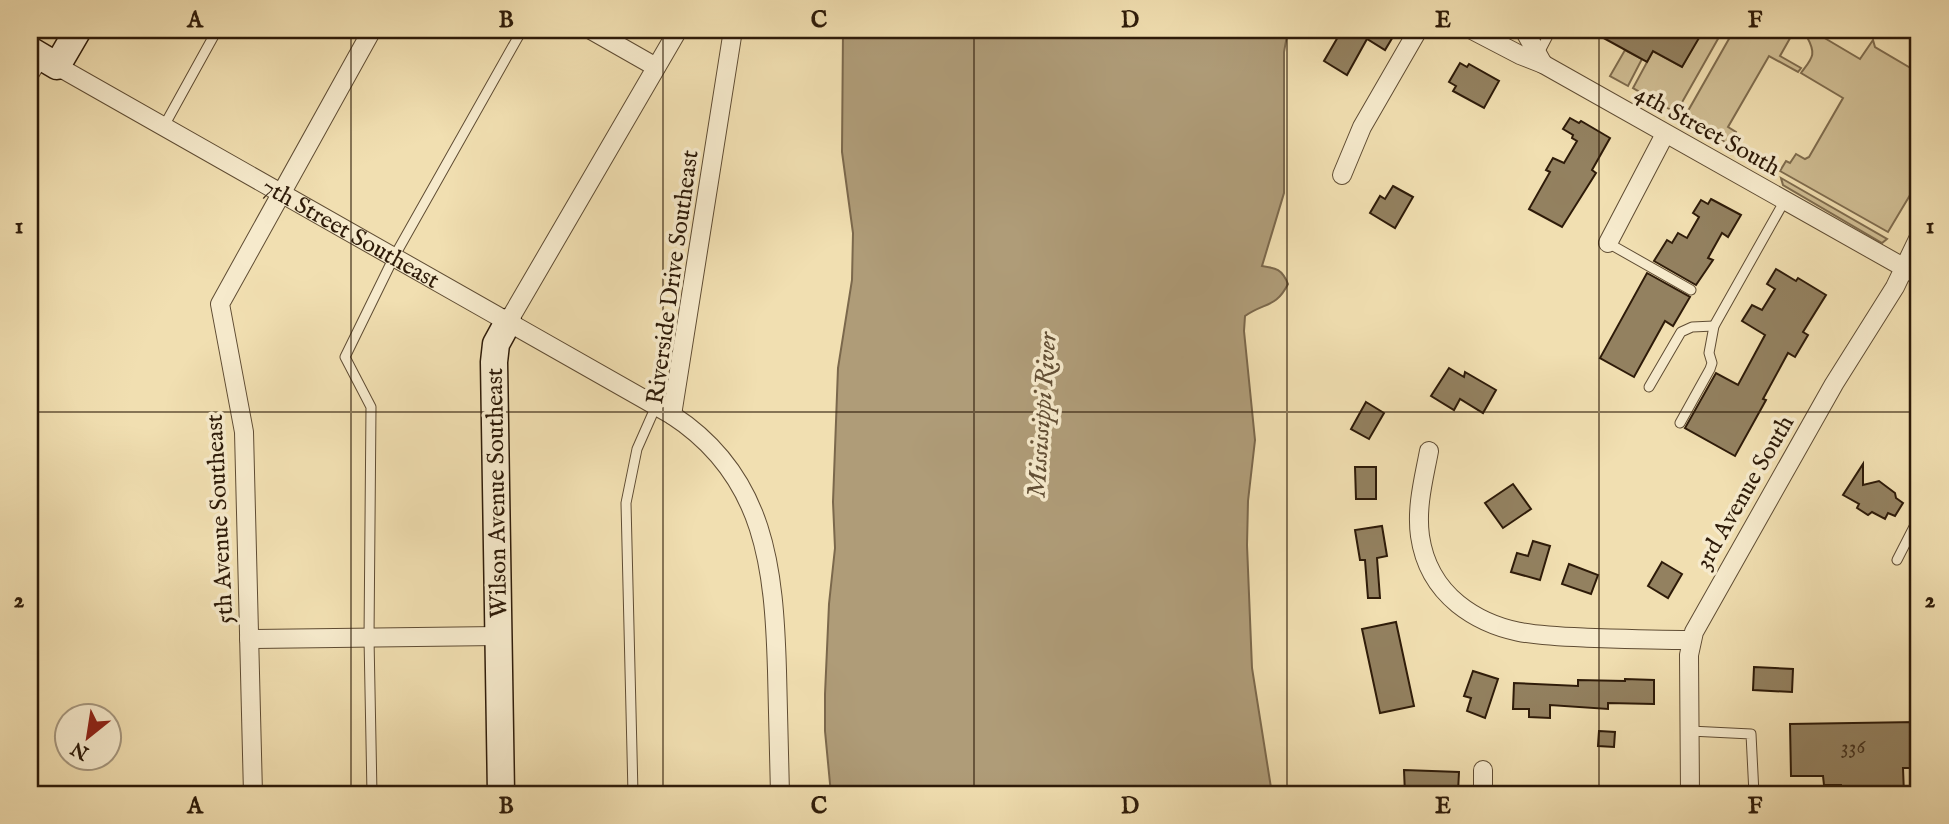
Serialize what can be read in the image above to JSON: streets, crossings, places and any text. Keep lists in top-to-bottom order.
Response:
{
  "streets": {
    "street": [
      "4th Street South",
      "7th Street Southeast",
      "Riverside Drive Southeast",
      "3rd Avenue South",
      "Wilson Avenue Southeast",
      "5th Avenue Southeast"
    ]
  },
  "crossings": [
    ["4th Street South", "3rd Avenue South"],
    ["7th Street Southeast", "Riverside Drive Southeast"],
    ["7th Street Southeast", "Wilson Avenue Southeast"],
    ["7th Street Southeast", "5th Avenue Southeast"]
  ],
  "water": ["Mississippi River"],
  "house_numbers": ["336"],
  "north": "bottom left",
  "grid": {
    "columns": [
      "A",
      "B",
      "C",
      "D",
      "E",
      "F"
    ],
    "rows": ["1", "2"]
  }
}
